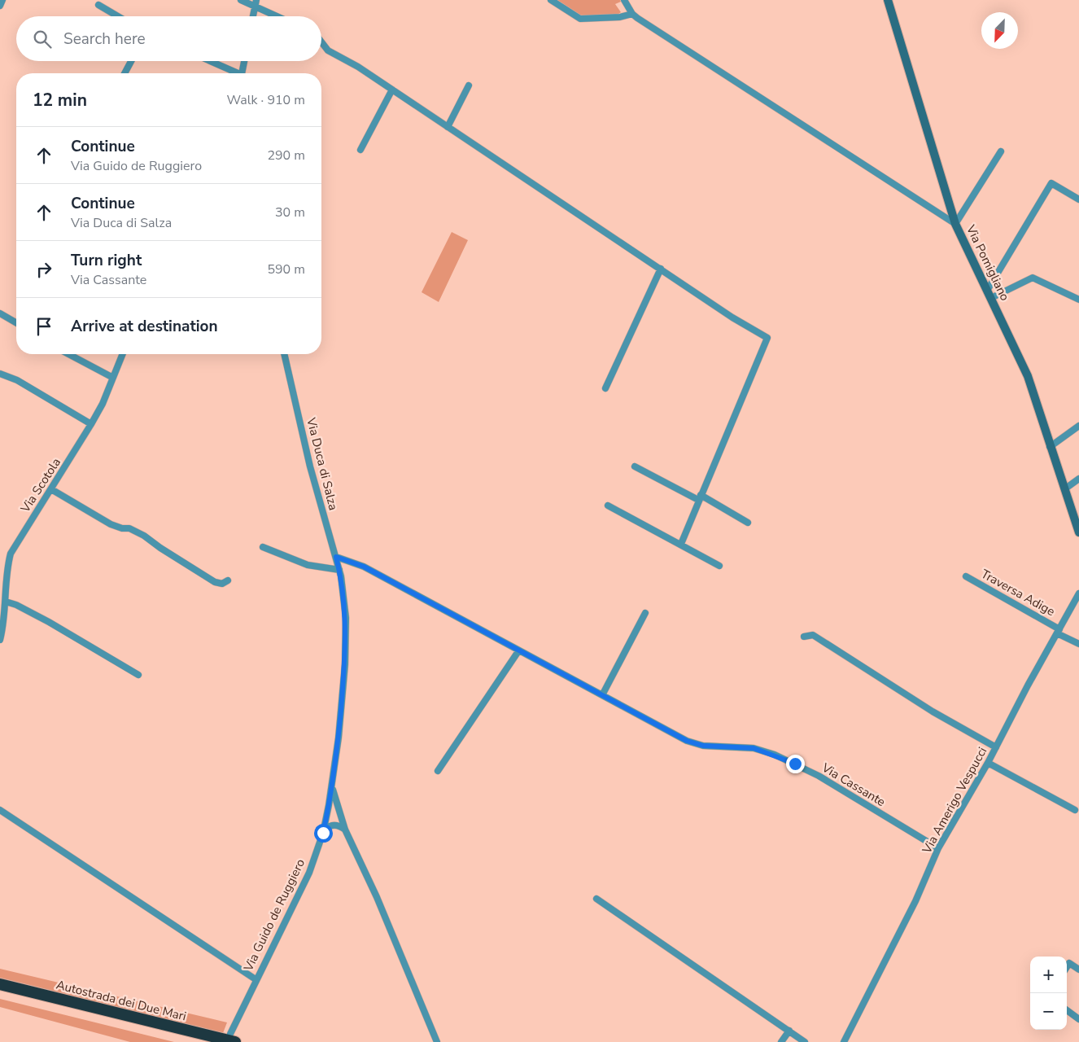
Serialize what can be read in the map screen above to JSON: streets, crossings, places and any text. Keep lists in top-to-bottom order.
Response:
{
  "streets": {
    "highway": ["Autostrada dei Due Mari"],
    "street": [
      "Via Pomigliano",
      "Via Duca di Salza",
      "Via Scotola",
      "Traversa Adige",
      "Via Cassante",
      "Via Amerigo Vespucci",
      "Via Guido de Ruggiero"
    ]
  },
  "crossings": [
    ["Via Duca di Salza", "Via Cassante"],
    ["Via Duca di Salza", "Via Guido de Ruggiero"],
    ["Traversa Adige", "Via Amerigo Vespucci"],
    ["Via Cassante", "Via Amerigo Vespucci"],
    ["Via Guido de Ruggiero", "Autostrada dei Due Mari"]
  ],
  "north": "bottom left",
  "page": {
    "search": "Search here",
    "heading": ["12 min", "Walk · 910 m"],
    "list": [
      ["Continue", "Via Guido de Ruggiero", "290 m"],
      ["Continue", "Via Duca di Salza", "30 m"],
      ["Turn right", "Via Cassante", "590 m"],
      "Arrive at destination"
    ],
    "map_buttons": ["+", "−"]
  }
}
